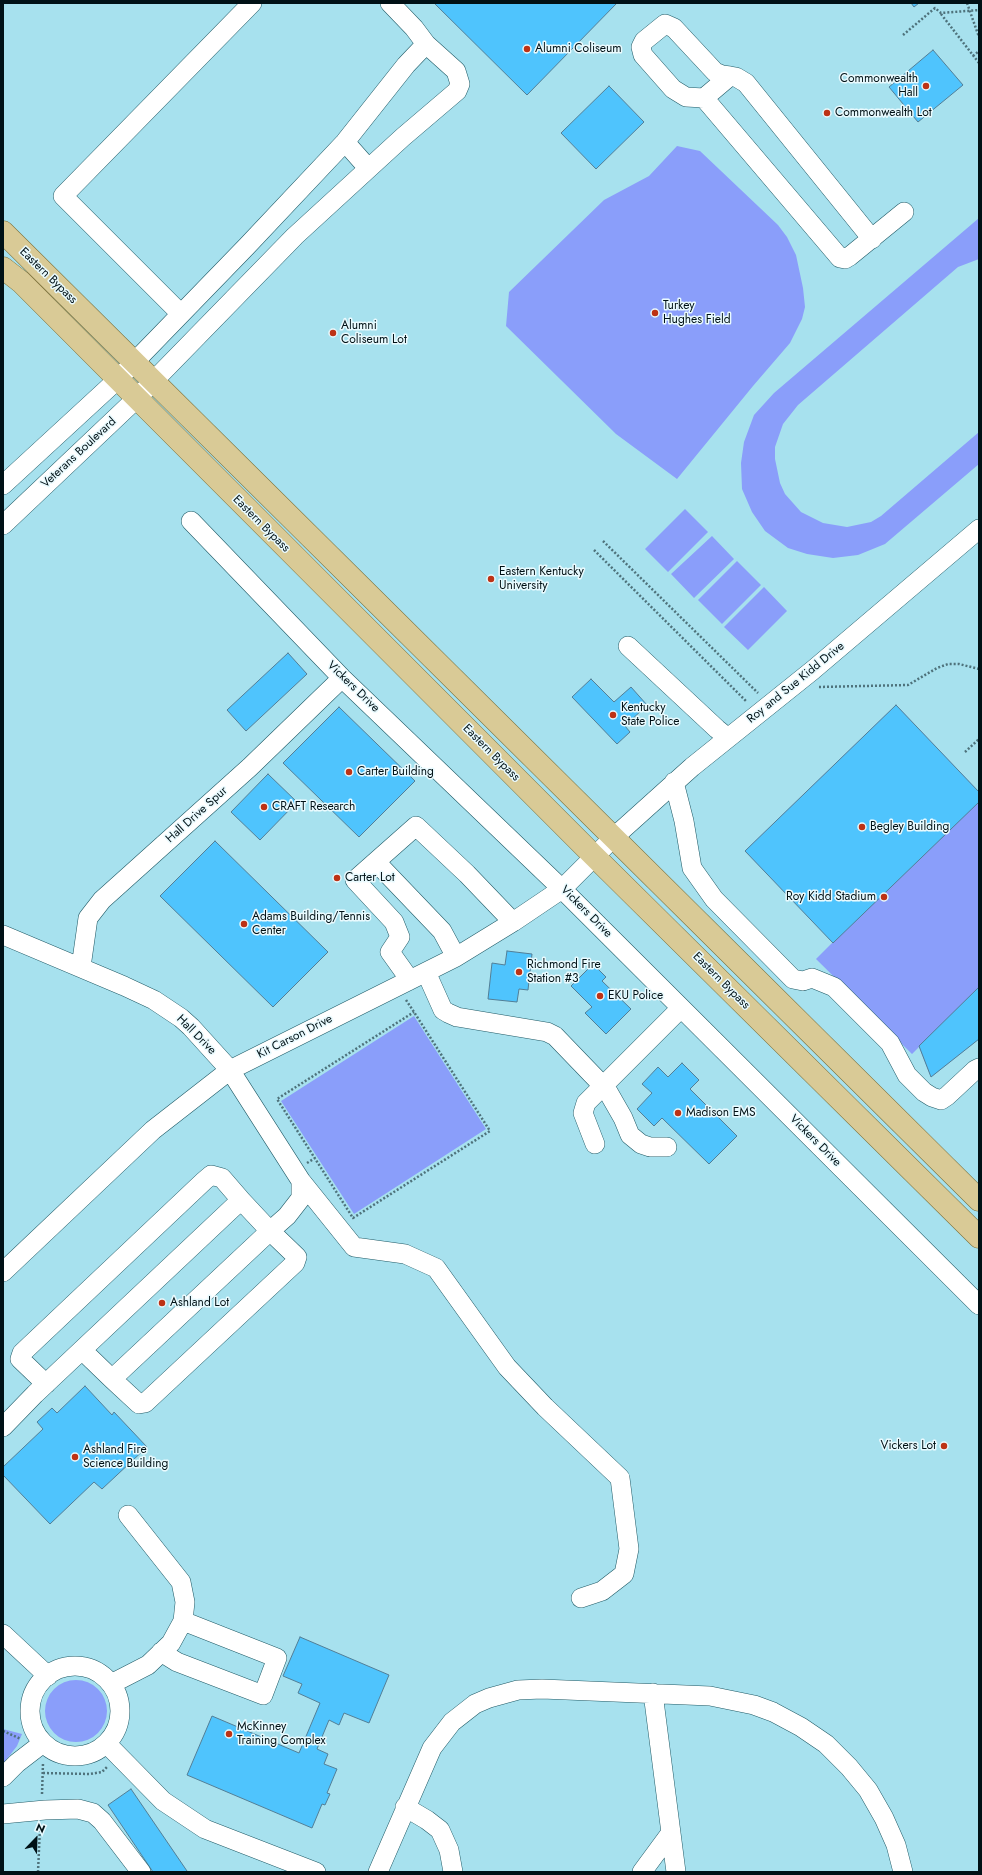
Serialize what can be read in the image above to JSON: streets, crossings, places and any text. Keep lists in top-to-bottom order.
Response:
{
  "streets": {
    "main road": ["Eastern Bypass"],
    "street": [
      "Veterans Boulevard",
      "Roy and Sue Kidd Drive",
      "Vickers Drive",
      "Hall Drive Spur",
      "Hall Drive",
      "Kit Carson Drive"
    ]
  },
  "crossings": [
    ["Eastern Bypass", "Veterans Boulevard"],
    ["Eastern Bypass", "Roy and Sue Kidd Drive"],
    ["Eastern Bypass", "Kit Carson Drive"],
    ["Roy and Sue Kidd Drive", "Kit Carson Drive"],
    ["Vickers Drive", "Hall Drive Spur"],
    ["Vickers Drive", "Kit Carson Drive"],
    ["Hall Drive Spur", "Hall Drive"],
    ["Hall Drive", "Kit Carson Drive"]
  ],
  "places": [
    "Alumni Coliseum",
    "Commonwealth Hall",
    "Commonwealth Lot",
    "Turkey Hughes Field",
    "Alumni Coliseum Lot",
    "Eastern Kentucky University",
    "Kentucky State Police",
    "Carter Building",
    "CRAFT Research",
    "Begley Building",
    "Carter Lot",
    "Roy Kidd Stadium",
    "Adams Building/Tennis Center",
    "Richmond Fire Station #3",
    "EKU Police",
    "Madison EMS",
    "Ashland Lot",
    "Vickers Lot",
    "Ashland Fire Science Building",
    "McKinney Training Complex"
  ],
  "north": "top right"
}
